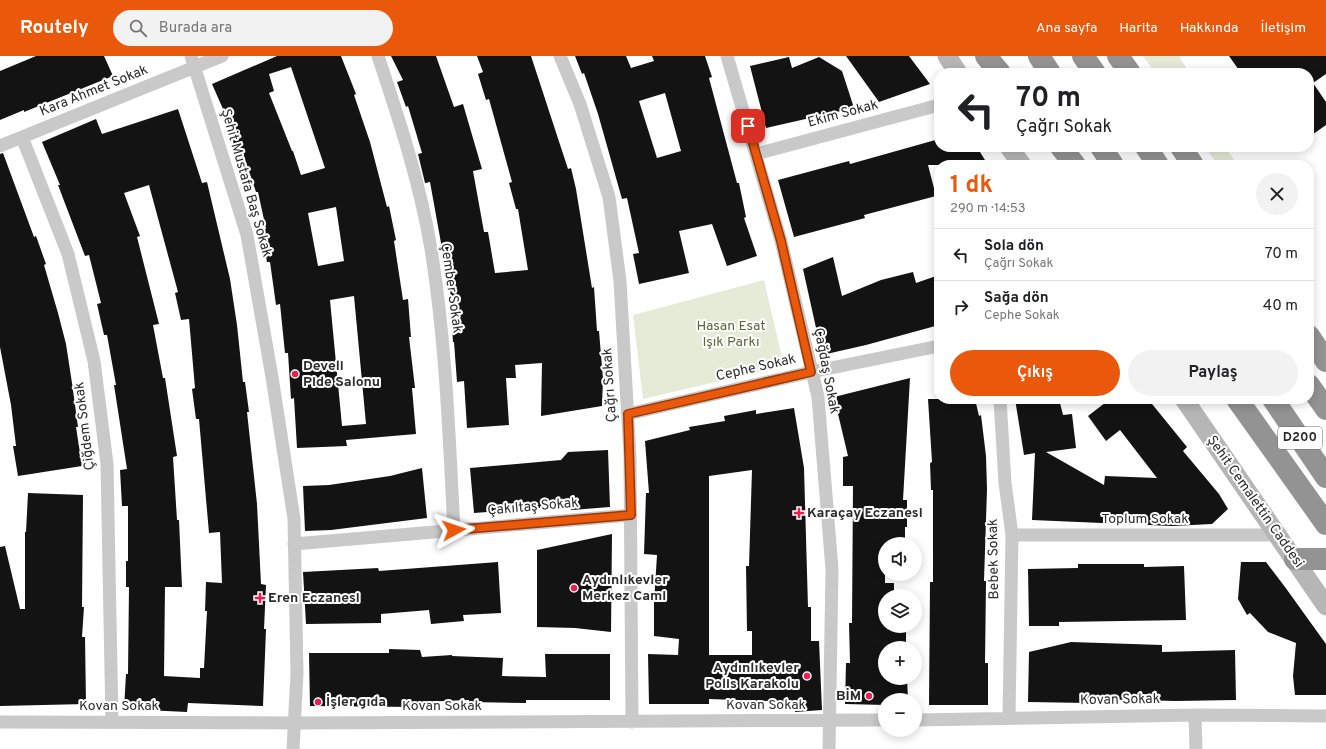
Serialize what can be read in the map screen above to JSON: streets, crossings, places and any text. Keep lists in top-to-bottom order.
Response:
{
  "streets": {
    "highway": ["D200"],
    "street": [
      "Kara Ahmet Sokak",
      "Ekim Sokak",
      "Şehit Mustafa Baş Sokak",
      "Çember Sokak",
      "Cephe Sokak",
      "Çağdaş Sokak",
      "Çağrı Sokak",
      "Çiğdem Sokak",
      "Şehit Cemalettin Caddesi",
      "Çakıltaş Sokak",
      "Toplum Sokak",
      "Bebek Sokak",
      "Kovan Sokak"
    ]
  },
  "crossings": [
    ["Kara Ahmet Sokak", "Şehit Mustafa Baş Sokak"],
    ["Kara Ahmet Sokak", "Çiğdem Sokak"],
    ["Ekim Sokak", "Çağdaş Sokak"],
    ["Şehit Mustafa Baş Sokak", "Çakıltaş Sokak"],
    ["Şehit Mustafa Baş Sokak", "Kovan Sokak"],
    ["Çember Sokak", "Çakıltaş Sokak"],
    ["Cephe Sokak", "Çağdaş Sokak"],
    ["Cephe Sokak", "Çağrı Sokak"],
    ["Çağdaş Sokak", "Kovan Sokak"],
    ["Çağrı Sokak", "Çakıltaş Sokak"],
    ["Çağrı Sokak", "Kovan Sokak"],
    ["Çiğdem Sokak", "Kovan Sokak"],
    ["Şehit Cemalettin Caddesi", "Toplum Sokak"],
    ["Toplum Sokak", "Bebek Sokak"],
    ["Bebek Sokak", "Kovan Sokak"]
  ],
  "parks": ["Hasan Esat Işık Parkı"],
  "places": {
    "other": [
      "Develi Pide Salonu",
      "Aydınlıkevler Merkez Cami",
      "Aydınlıkevler Polis Karakolu",
      "BİM",
      "İşler gıda"
    ],
    "health": ["Karaçay Eczanesi", "Eren Eczanesi"]
  },
  "page": {
    "header": "Routely",
    "search": "Burada ara",
    "nav": [
      "Ana sayfa",
      "Harita",
      "Hakkında",
      "İletişim"
    ],
    "turn": ["70 m", "Çağrı Sokak"],
    "heading": ["1 dk", "290 m · 14:53"],
    "list": [
      {
        "name": "Sola dön",
        "note": "Çağrı Sokak",
        "value": "70 m"
      },
      {
        "name": "Sağa dön",
        "note": "Cephe Sokak",
        "value": "40 m"
      }
    ],
    "buttons": ["Çıkış", "Paylaş"],
    "map_buttons": ["+", "−"]
  }
}
